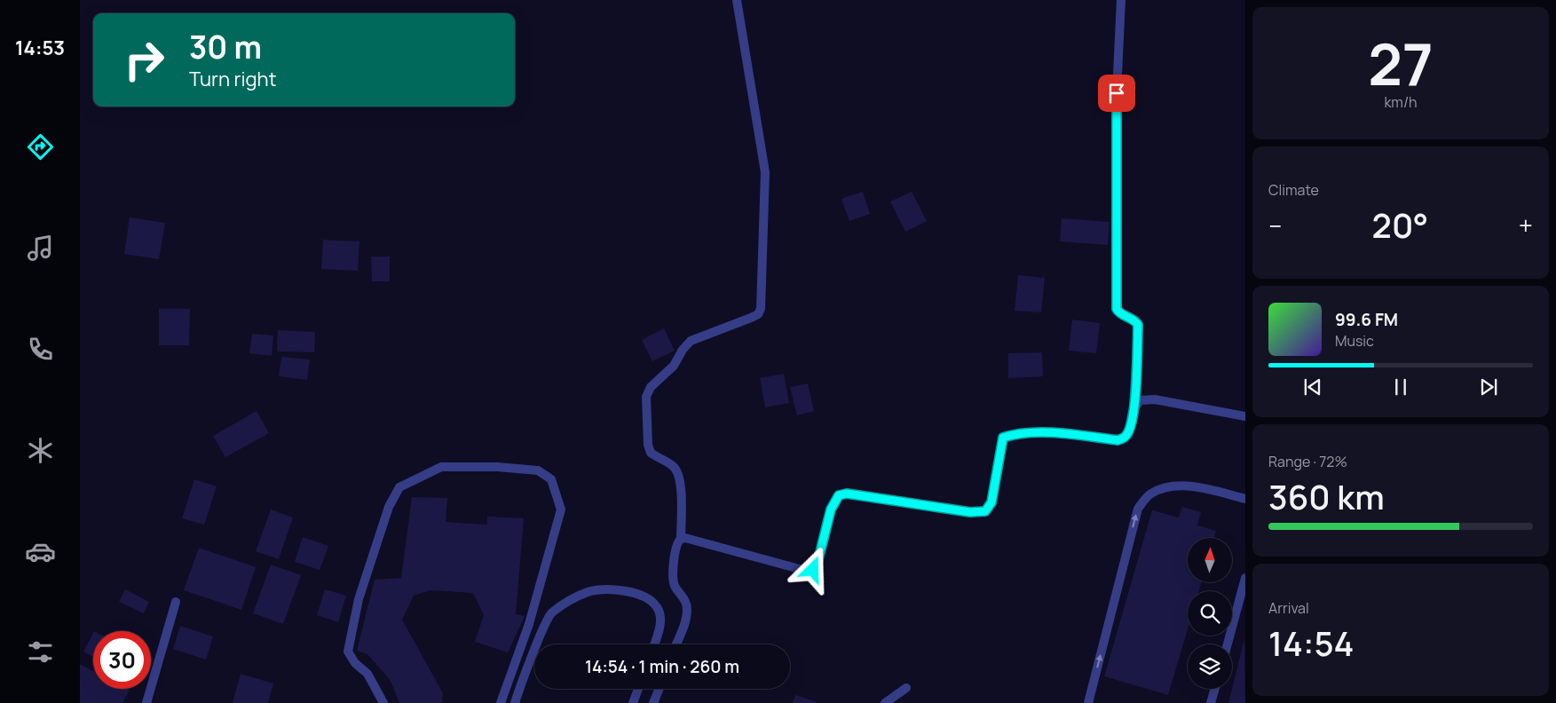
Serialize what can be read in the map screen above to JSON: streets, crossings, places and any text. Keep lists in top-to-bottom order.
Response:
{
  "north": "top",
  "page": {
    "tabs": "14:53",
    "tile": [
      ["27", "km/h"],
      "Climate",
      ["Range · 72%", "360 km"],
      ["Arrival", "14:54"]
    ],
    "turn": ["30 m", "Turn right"],
    "heat": ["−", "20°", "+"],
    "song": ["99.6 FM", "Music"],
    "limit": "30",
    "trip": "14:54 · 1 min · 260 m"
  }
}
